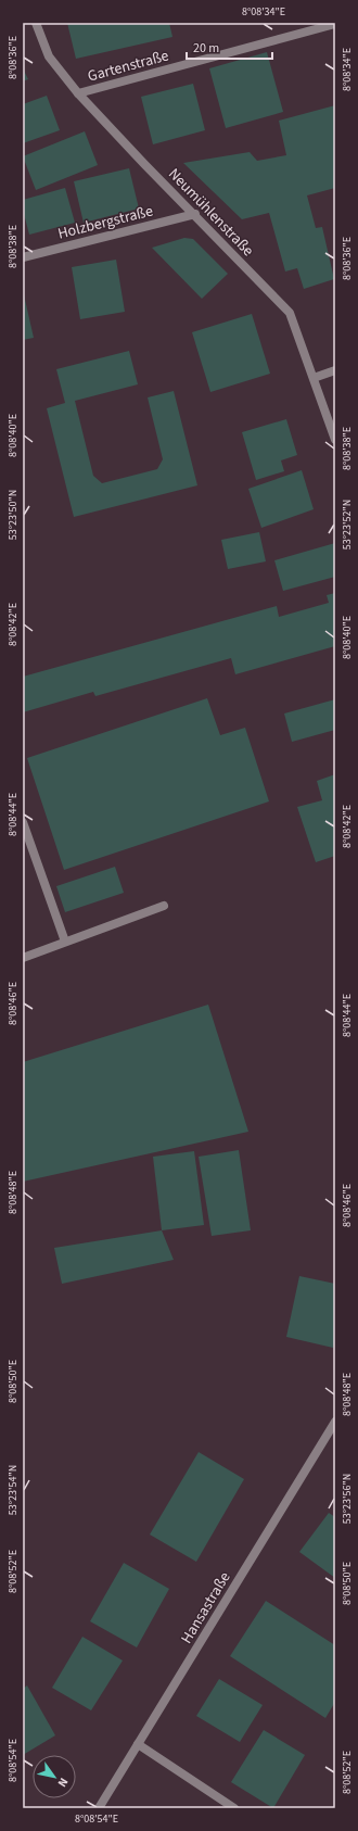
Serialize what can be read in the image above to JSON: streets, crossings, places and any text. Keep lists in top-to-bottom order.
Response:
{
  "streets": {
    "street": [
      "Gartenstraße",
      "Neumühlenstraße",
      "Holzbergstraße",
      "Hansastraße"
    ]
  },
  "crossings": [
    ["Gartenstraße", "Neumühlenstraße"],
    ["Neumühlenstraße", "Holzbergstraße"]
  ],
  "scale_bar": "20 m",
  "north": "bottom right",
  "coordinates": [
    "8°08'34\"E",
    "8°08'36\"E",
    "8°08'38\"E",
    "8°08'40\"E",
    "53°23'50\"N",
    "53°23'52\"N",
    "8°08'42\"E",
    "8°08'44\"E",
    "8°08'46\"E",
    "8°08'48\"E",
    "8°08'50\"E",
    "53°23'54\"N",
    "53°23'56\"N",
    "8°08'52\"E",
    "8°08'54\"E"
  ]
}
